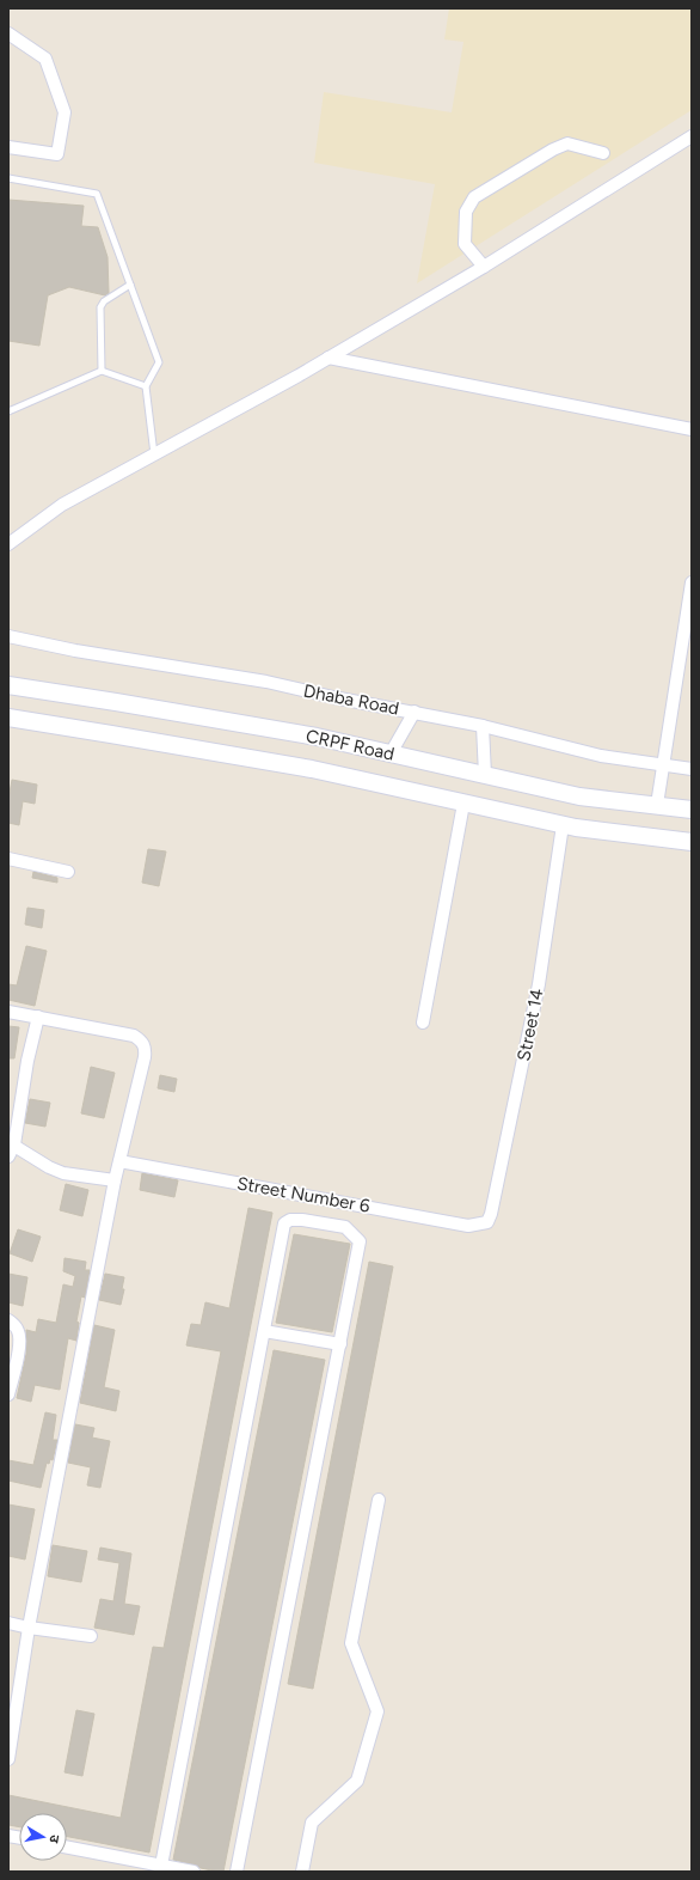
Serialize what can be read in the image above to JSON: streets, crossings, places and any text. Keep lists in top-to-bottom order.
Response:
{
  "streets": {
    "street": [
      "Dhaba Road",
      "CRPF Road",
      "Street 14",
      "Street Number 6"
    ]
  },
  "crossings": [
    ["Street 14", "Street Number 6"]
  ],
  "north": "right"
}
